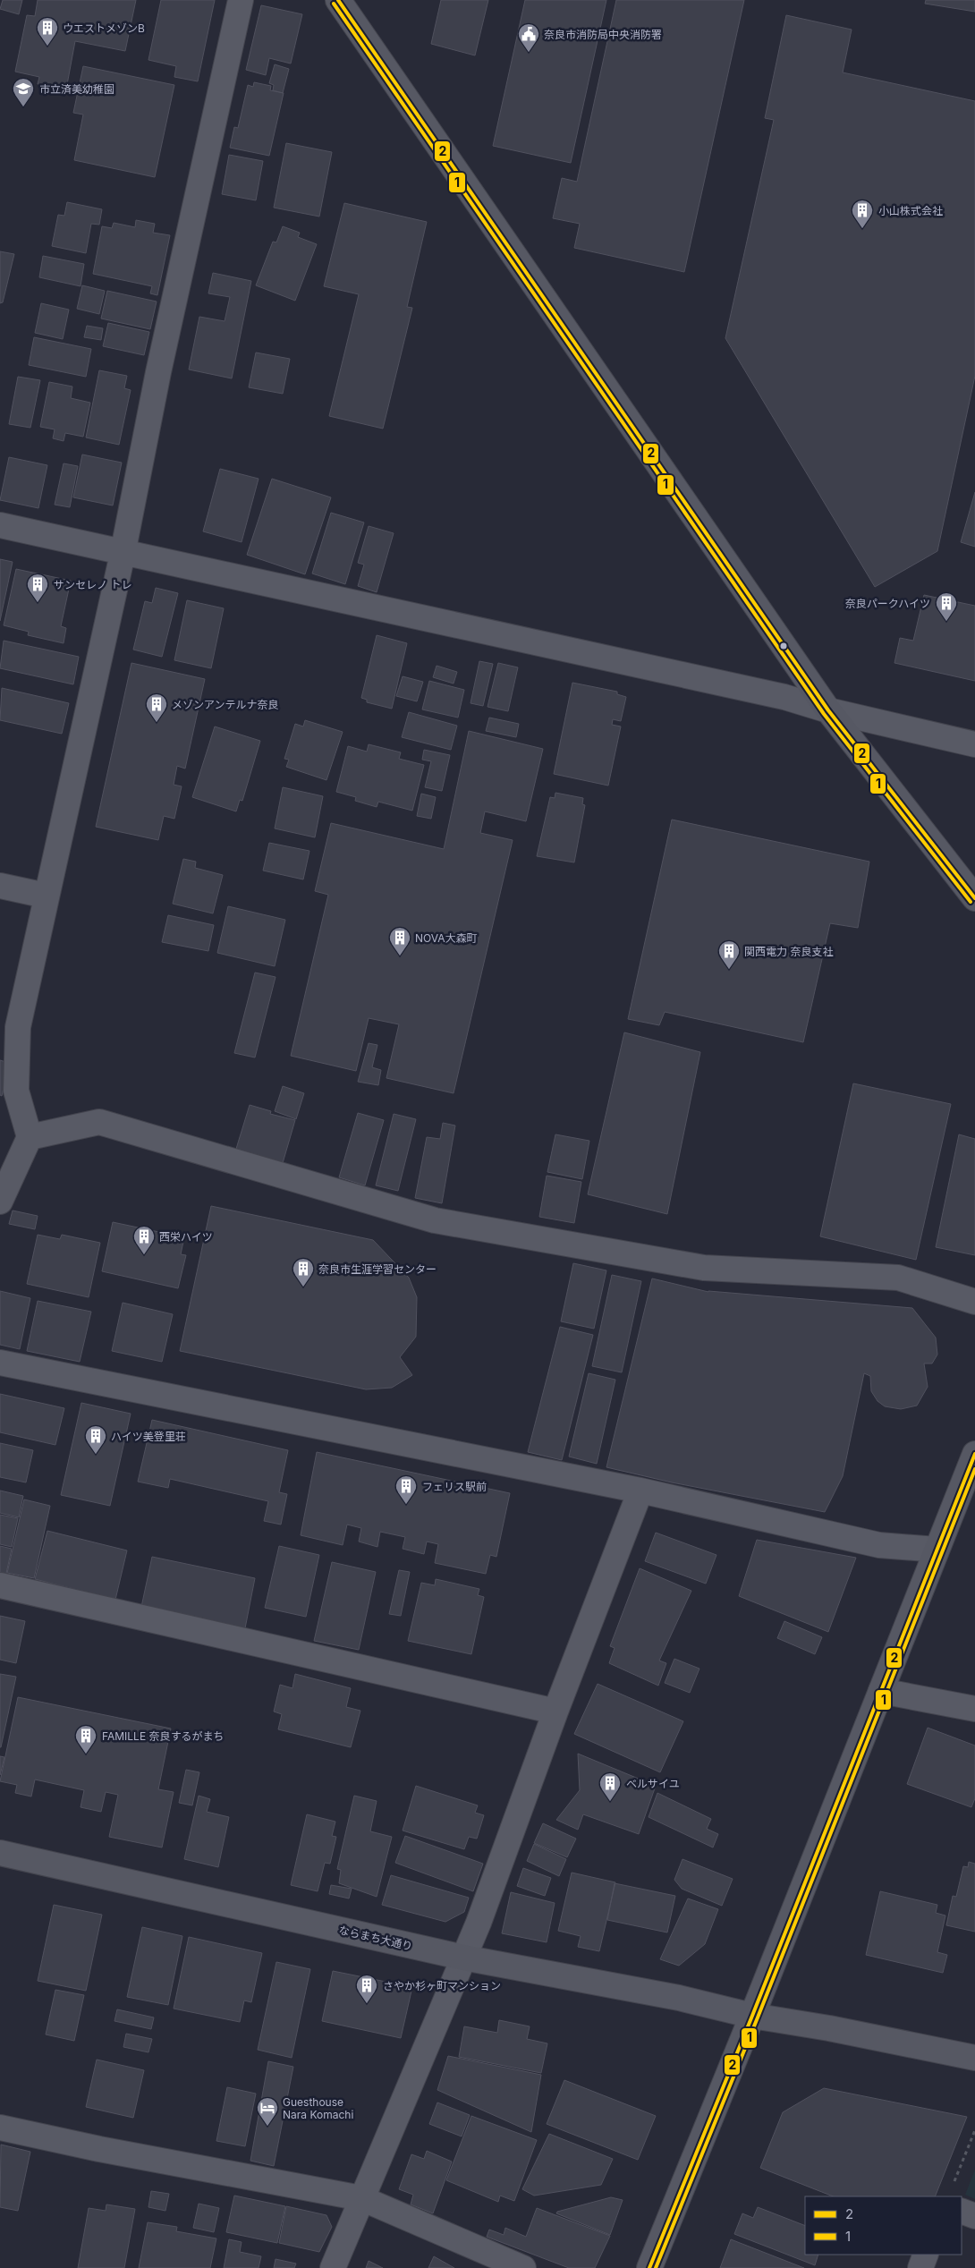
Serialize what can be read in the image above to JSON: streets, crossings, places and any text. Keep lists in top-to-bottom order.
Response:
{
  "streets": {
    "street": ["ならまち大通り"]
  },
  "places": {
    "building": [
      "ウエストメゾンB",
      "小山株式会社",
      "サンセレノ トレ",
      "奈良パークハイツ",
      "メゾンアンテルナ奈良",
      "NOVA大森町",
      "関西電力 奈良支社",
      "西栄ハイツ",
      "奈良市生涯学習センター",
      "ハイツ美登里荘",
      "フェリス駅前",
      "FAMILLE 奈良するがまち",
      "ベルサイユ",
      "さやか杉ヶ町マンション"
    ],
    "public building": ["奈良市消防局中央消防署"],
    "school or university": ["市立済美幼稚園"],
    "hotel": ["Guesthouse Nara Komachi"]
  },
  "lines": ["transit line 2", "transit line 1"],
  "legend": ["2", "1"]
}
